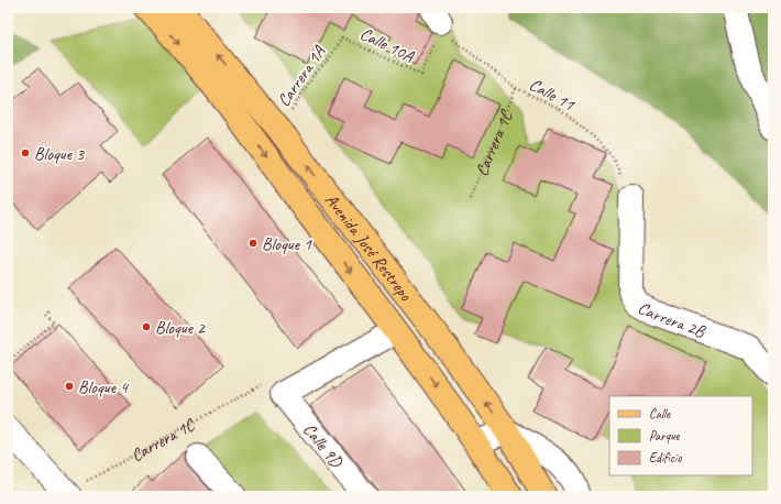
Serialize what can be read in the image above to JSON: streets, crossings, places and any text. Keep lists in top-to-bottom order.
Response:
{
  "streets": {
    "main road": ["Avenida José Restrepo"],
    "street": ["Carrera 2B", "Calle 9D"],
    "path": [
      "Calle 10A",
      "Carrera 1A",
      "Calle 11",
      "Carrera 1C"
    ]
  },
  "crossings": [
    ["Calle 10A", "Carrera 1A"],
    ["Calle 10A", "Calle 11"],
    ["Carrera 1A", "Avenida José Restrepo"],
    ["Calle 11", "Carrera 1C"],
    ["Calle 11", "Carrera 2B"],
    ["Carrera 1C", "Calle 9D"]
  ],
  "places": [
    "Bloque 3",
    "Bloque 1",
    "Bloque 2",
    "Bloque 4"
  ],
  "legend": ["Calle", "Parque", "Edificio"]
}
